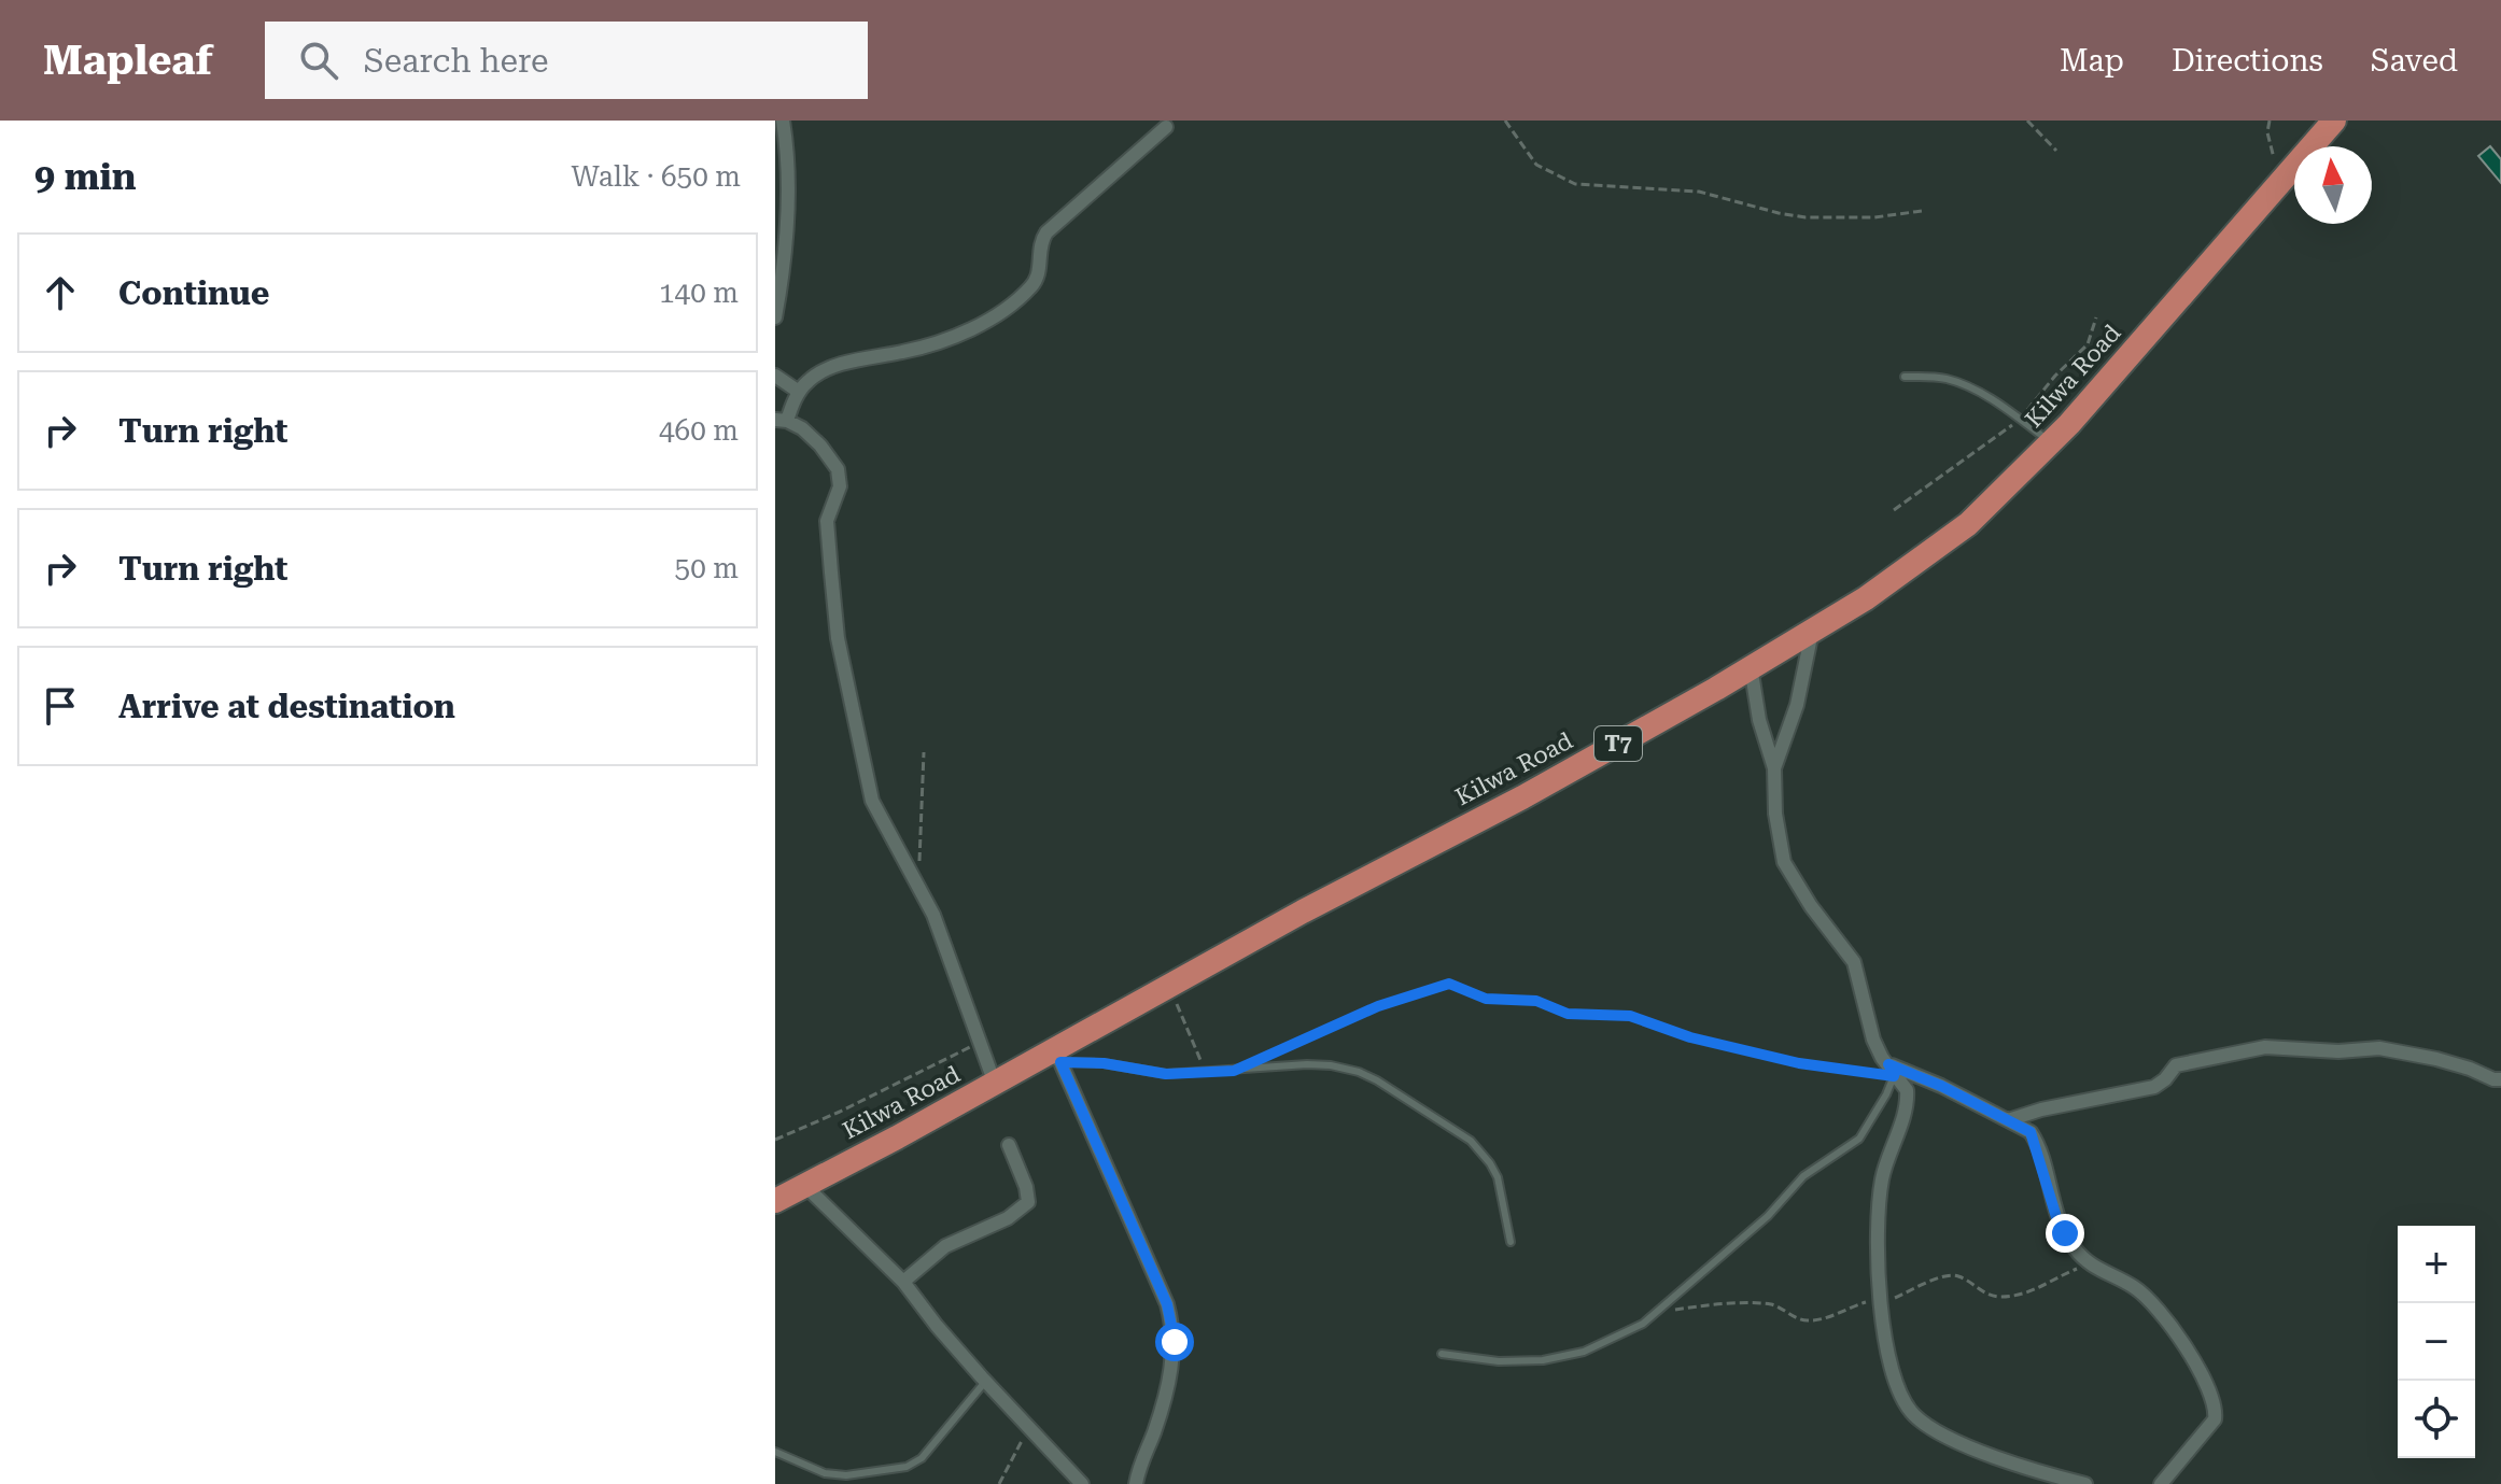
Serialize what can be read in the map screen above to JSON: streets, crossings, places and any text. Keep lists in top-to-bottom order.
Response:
{
  "streets": {
    "highway": ["Kilwa Road", "T7"]
  },
  "north": "top",
  "page": {
    "header": "Mapleaf",
    "search": "Search here",
    "nav": ["Map", "Directions", "Saved"],
    "heading": ["9 min", "Walk · 650 m"],
    "list": [
      ["Continue", "140 m"],
      ["Turn right", "460 m"],
      ["Turn right", "50 m"],
      "Arrive at destination"
    ],
    "map_buttons": ["+", "−"]
  }
}
